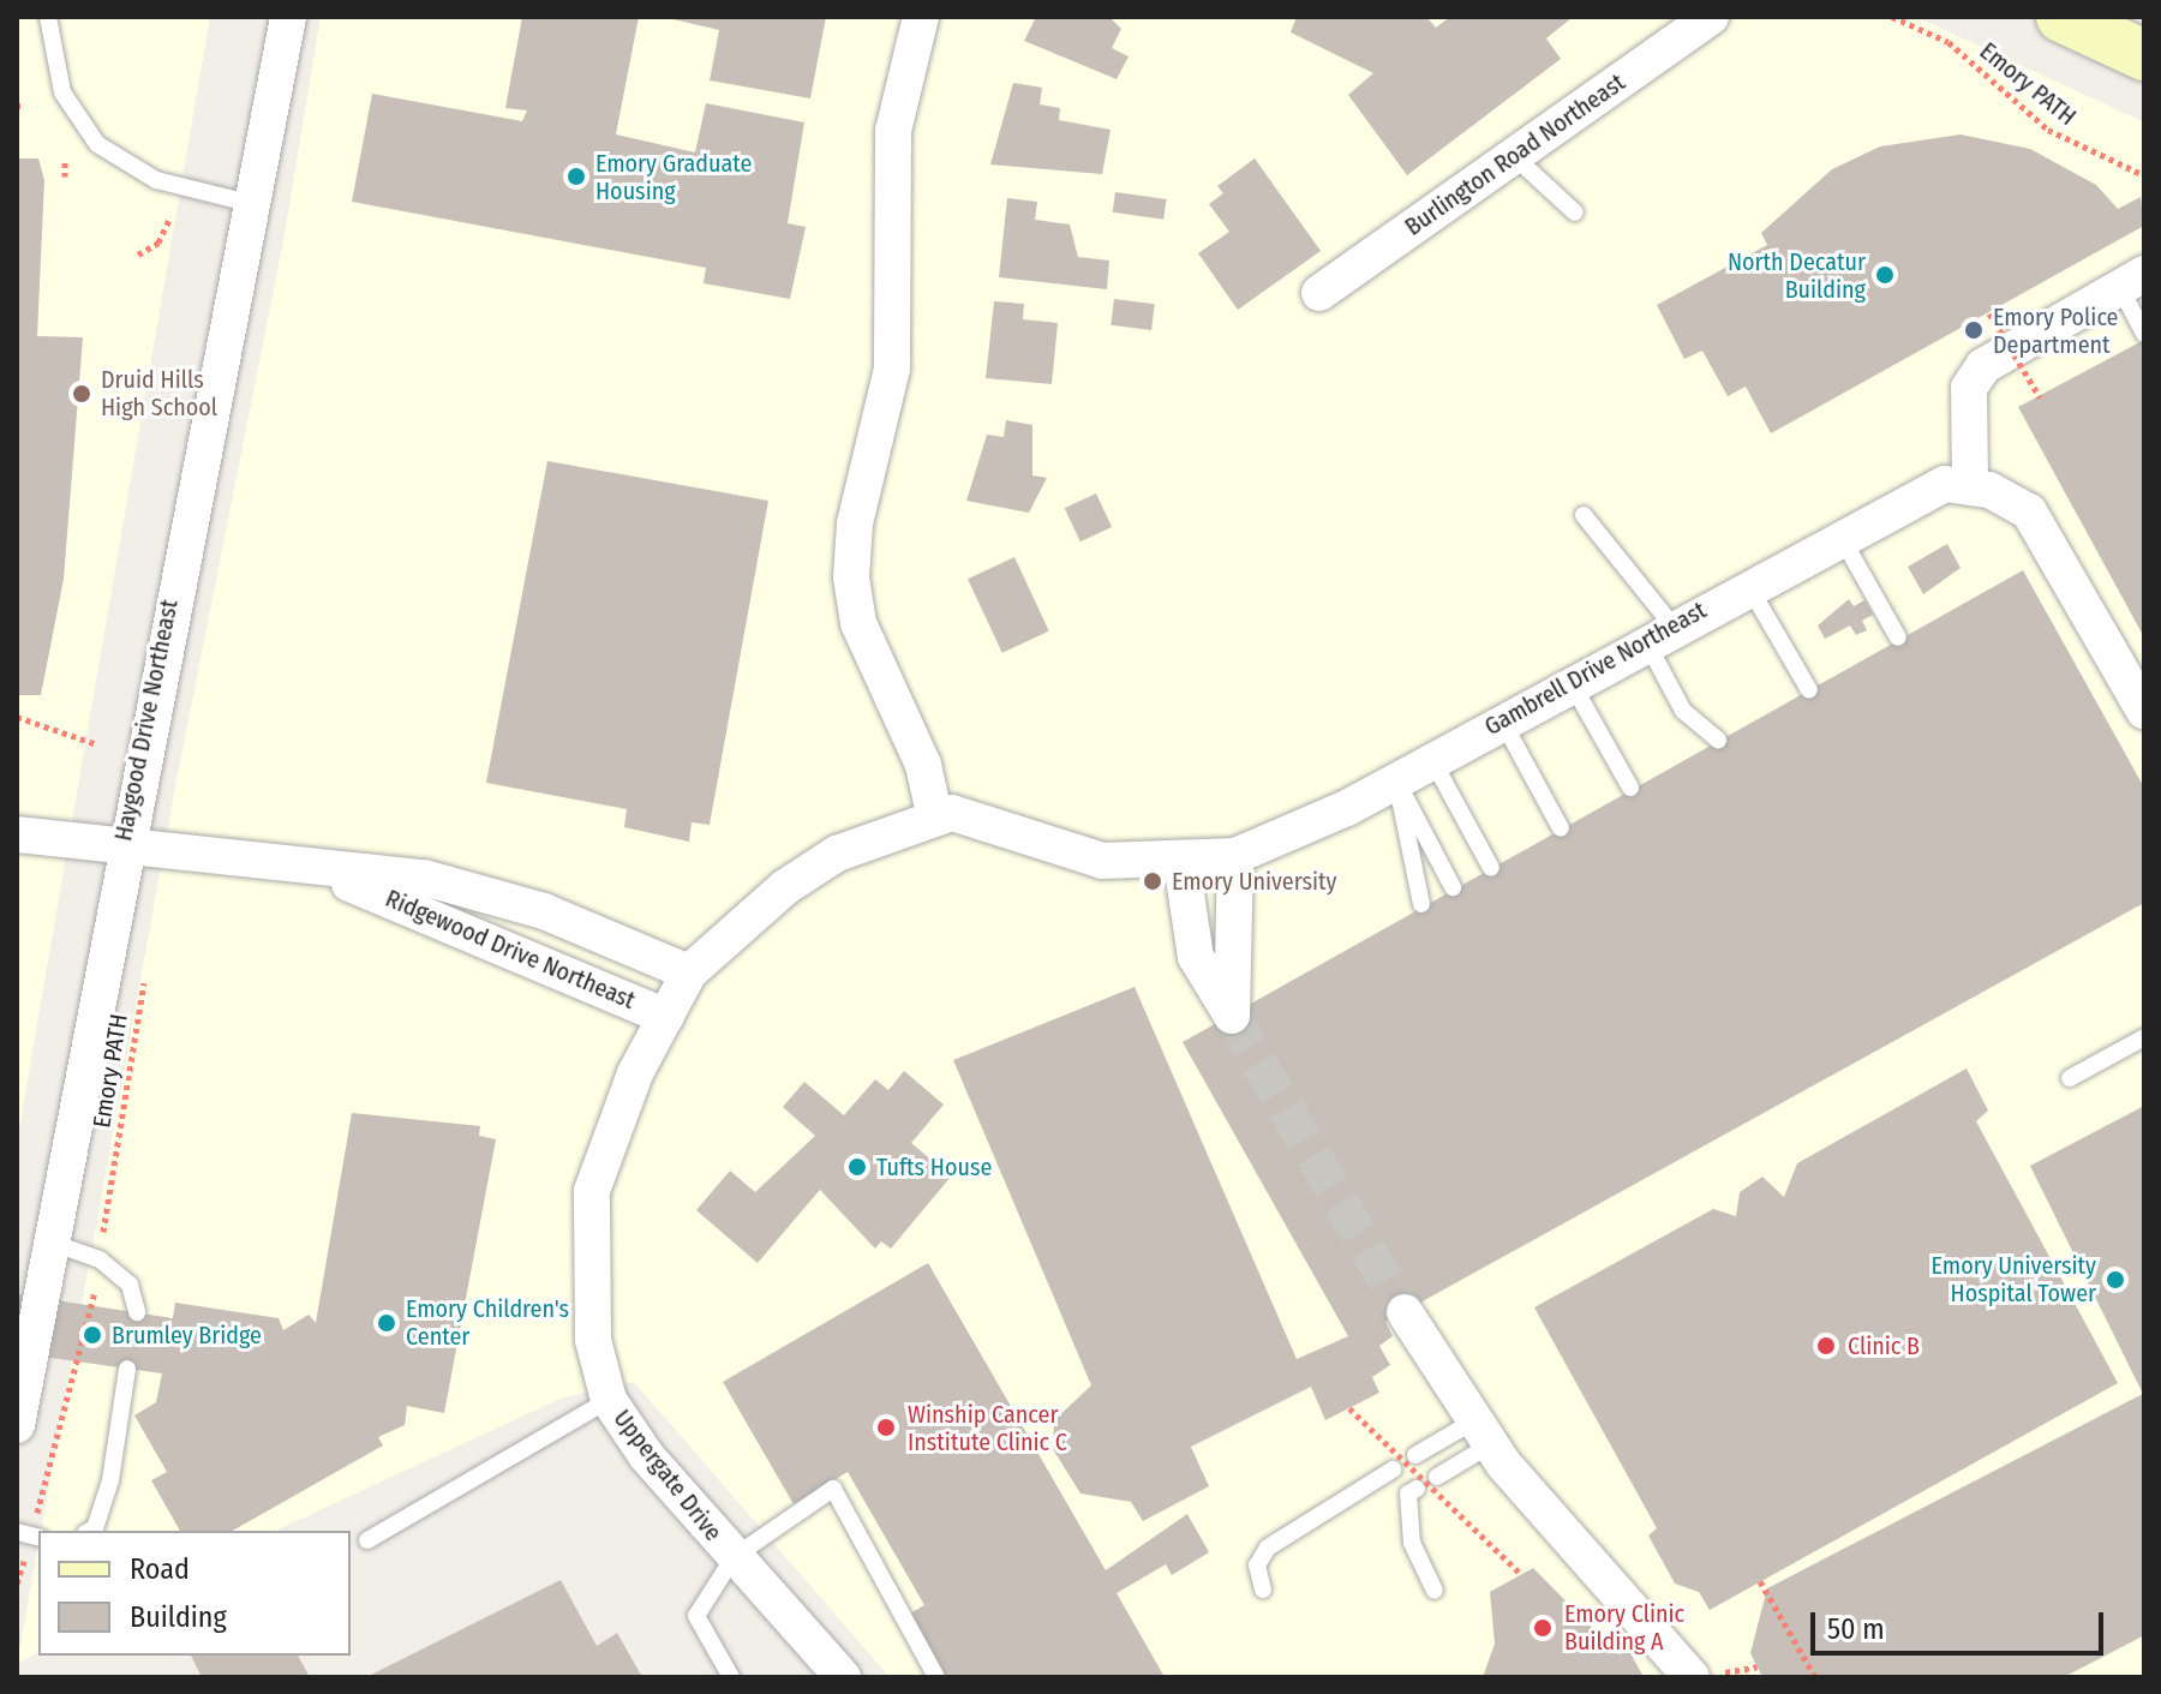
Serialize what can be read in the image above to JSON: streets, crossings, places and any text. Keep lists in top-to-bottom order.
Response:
{
  "streets": {
    "street": [
      "Burlington Road Northeast",
      "Gambrell Drive Northeast",
      "Haygood Drive Northeast",
      "Ridgewood Drive Northeast",
      "Uppergate Drive"
    ],
    "path": ["Emory PATH"]
  },
  "crossings": [
    ["Gambrell Drive Northeast", "Ridgewood Drive Northeast"],
    ["Haygood Drive Northeast", "Ridgewood Drive Northeast"],
    ["Ridgewood Drive Northeast", "Uppergate Drive"]
  ],
  "places": [
    "Emory Graduate Housing",
    "North Decatur Building",
    "Emory Police Department",
    "Druid Hills High School",
    "Emory University",
    "Tufts House",
    "Emory University Hospital Tower",
    "Emory Children's Center",
    "Brumley Bridge",
    "Clinic B",
    "Winship Cancer Institute Clinic C",
    "Emory Clinic Building A"
  ],
  "legend": ["Road", "Building"],
  "scale_bar": "50 m"
}
